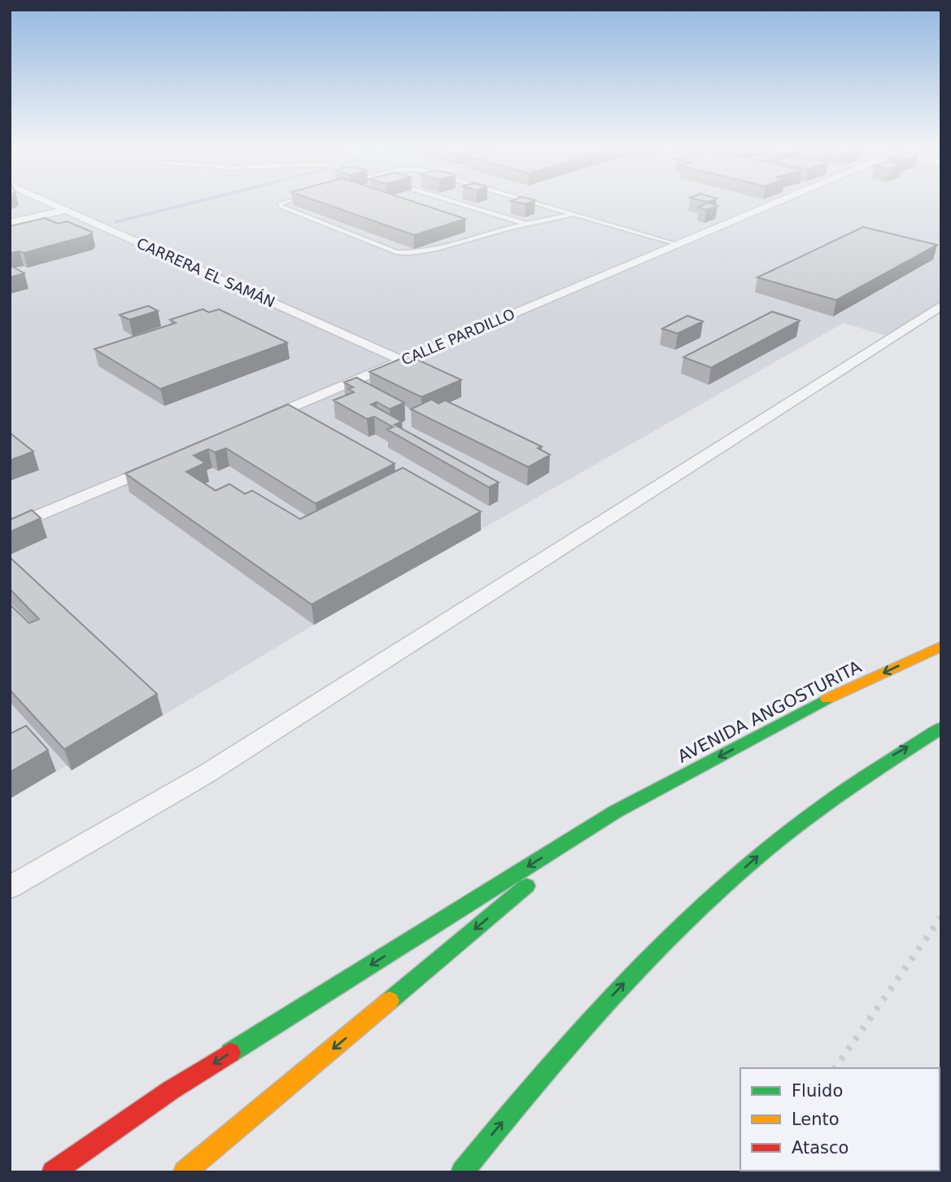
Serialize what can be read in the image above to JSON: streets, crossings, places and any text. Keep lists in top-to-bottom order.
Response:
{
  "streets": {
    "highway": ["AVENIDA ANGOSTURITA"],
    "street": ["CARRERA EL SAMÁN", "CALLE PARDILLO"]
  },
  "crossings": [
    ["CARRERA EL SAMÁN", "CALLE PARDILLO"]
  ],
  "legend": ["Fluido", "Lento", "Atasco"]
}
